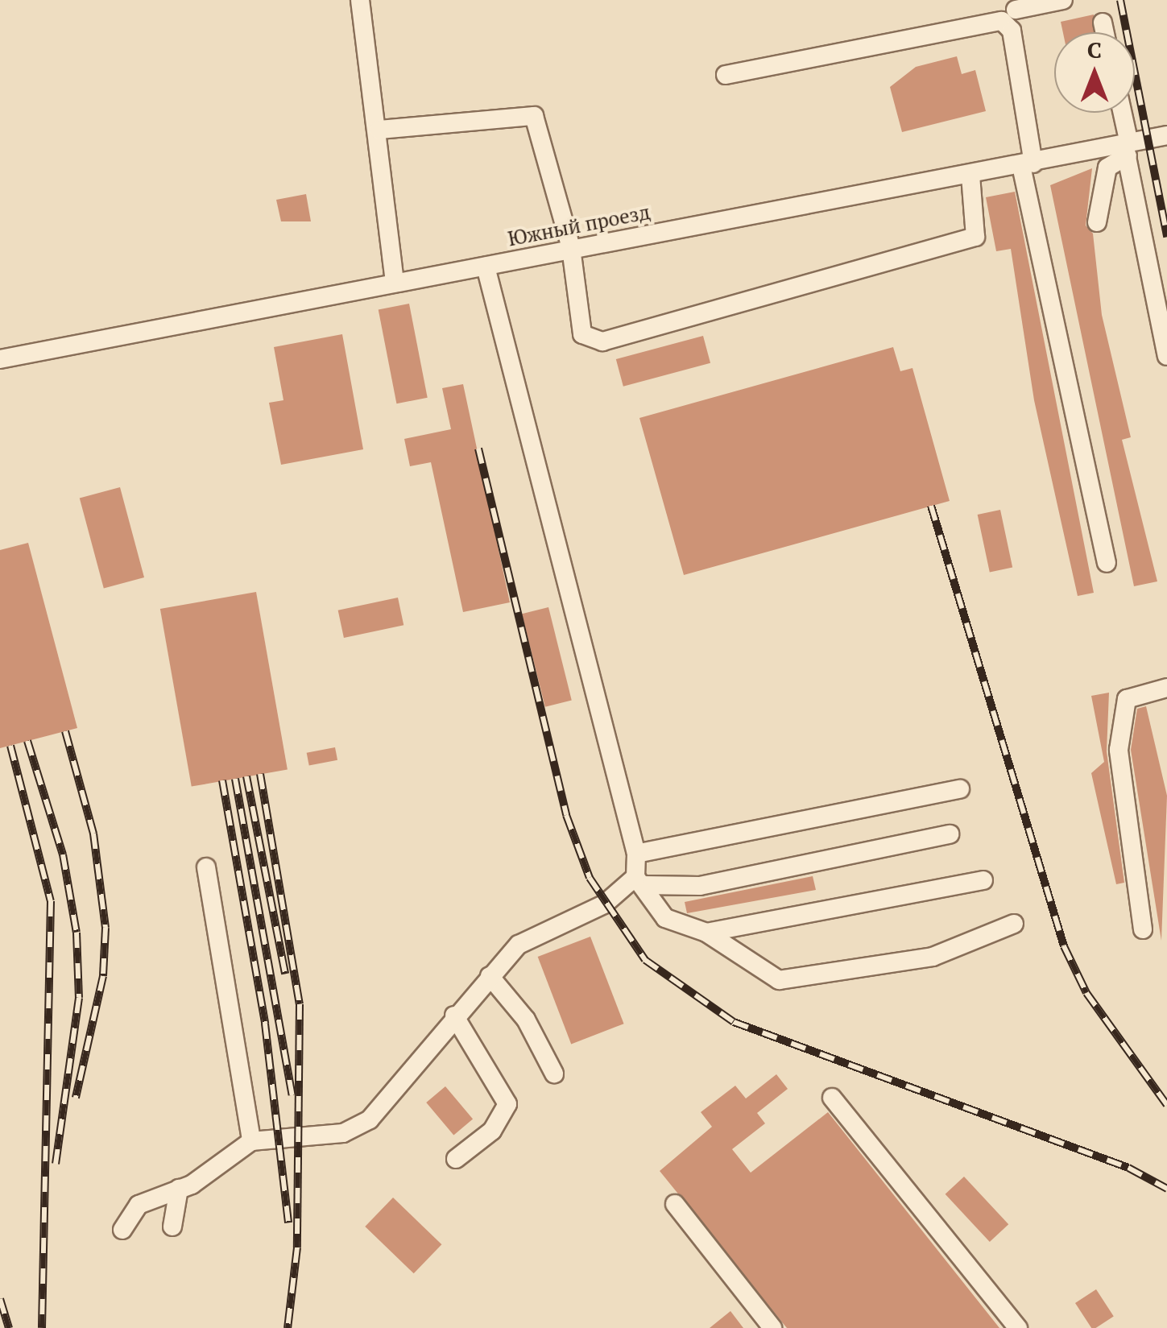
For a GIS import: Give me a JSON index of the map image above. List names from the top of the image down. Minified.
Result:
{"streets":{"street":["Южный проезд"]},"north":"top"}
